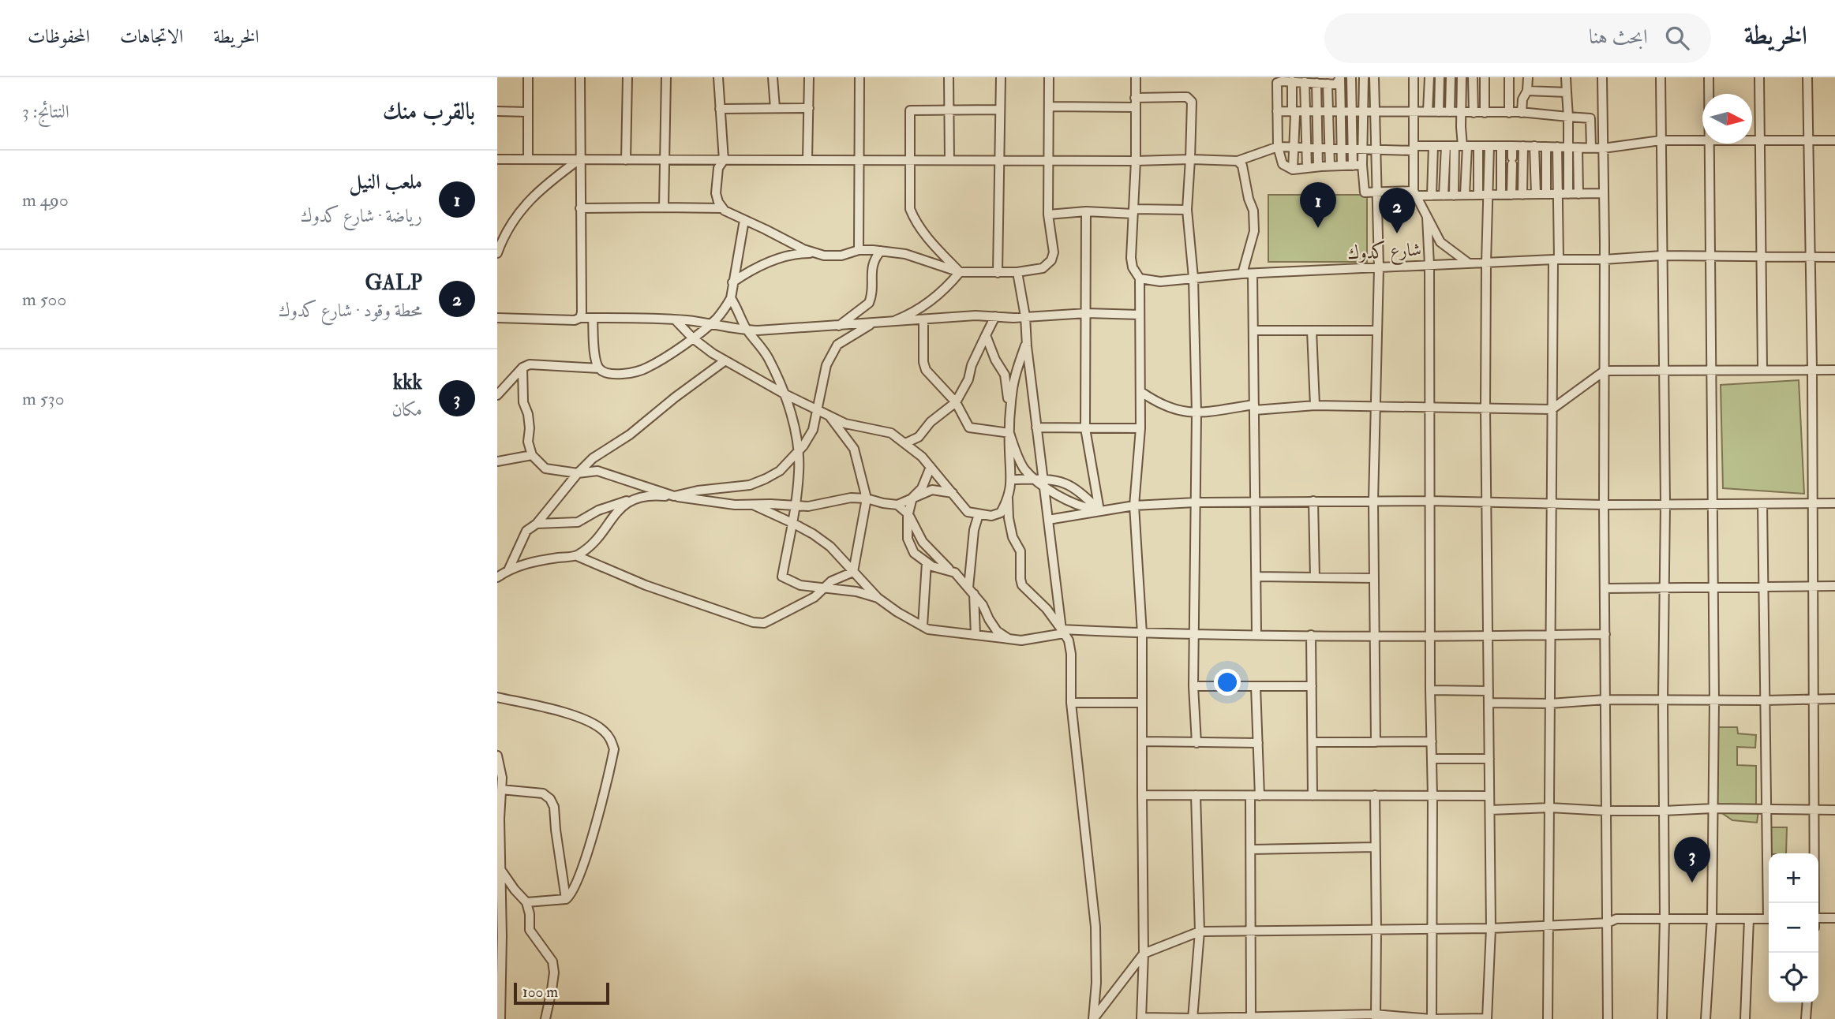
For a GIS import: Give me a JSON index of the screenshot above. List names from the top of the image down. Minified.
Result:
{"streets":{"street":["شارع كدوك"]},"scale_bar":"100 m","north":"right","page":{"header":"الخريطة","search":"ابحث هنا","nav":["الخريطة","الاتجاهات","المحفوظات"],"heading":["بالقرب منك","النتائج: 3"],"list":[{"mark":"1","name":"ملعب النيل","note":"رياضة · شارع كدوك","value":"490 m"},{"mark":"2","name":"GALP","note":"محطة وقود · شارع كدوك","value":"500 m"},{"mark":"3","name":"kkk","note":"مكان","value":"530 m"}],"pins":["1","2","3"],"map_buttons":["+","−"],"scale":"100 m"}}
